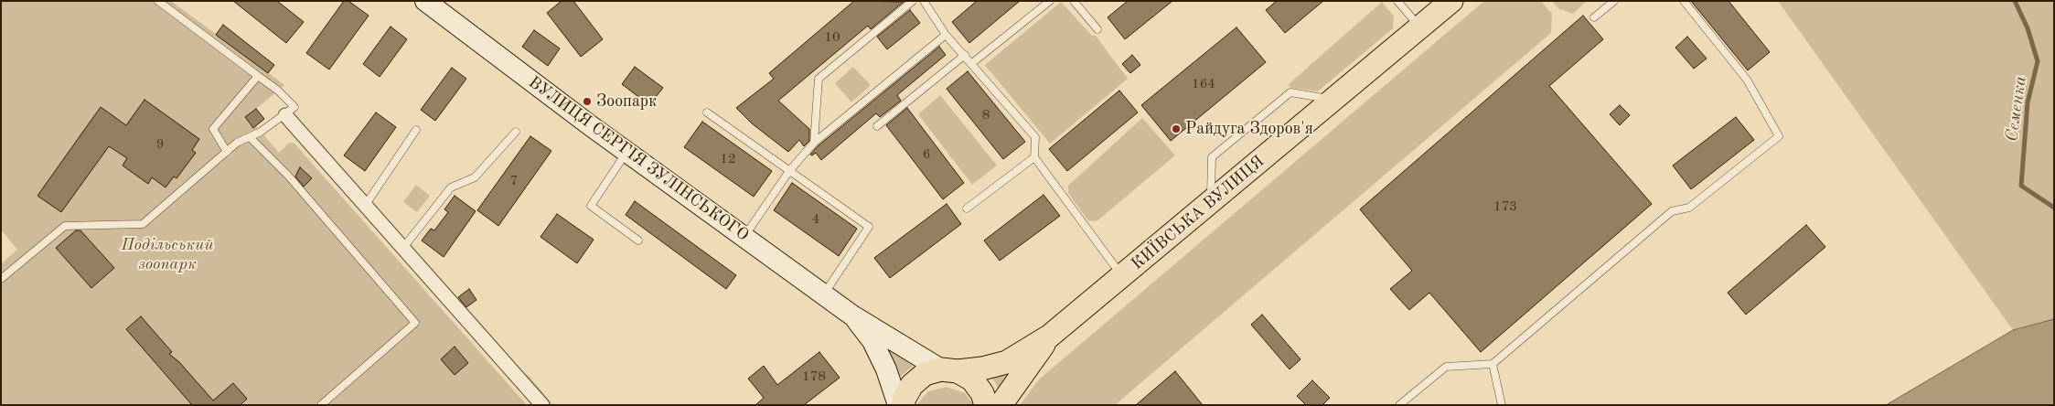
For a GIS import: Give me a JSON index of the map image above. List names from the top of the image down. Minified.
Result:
{"streets":{"main road":["КИЇВСЬКА ВУЛИЦЯ"],"street":["ВУЛИЦЯ СЕРГІЯ ЗУЛІНСЬКОГО"]},"water":["Семенка"],"parks":["Подільський зоопарк"],"places":["Зоопарк","Райдуга Здоров'я"],"house_numbers":["10","164","8","9","6","12","7","173","4","178"]}
